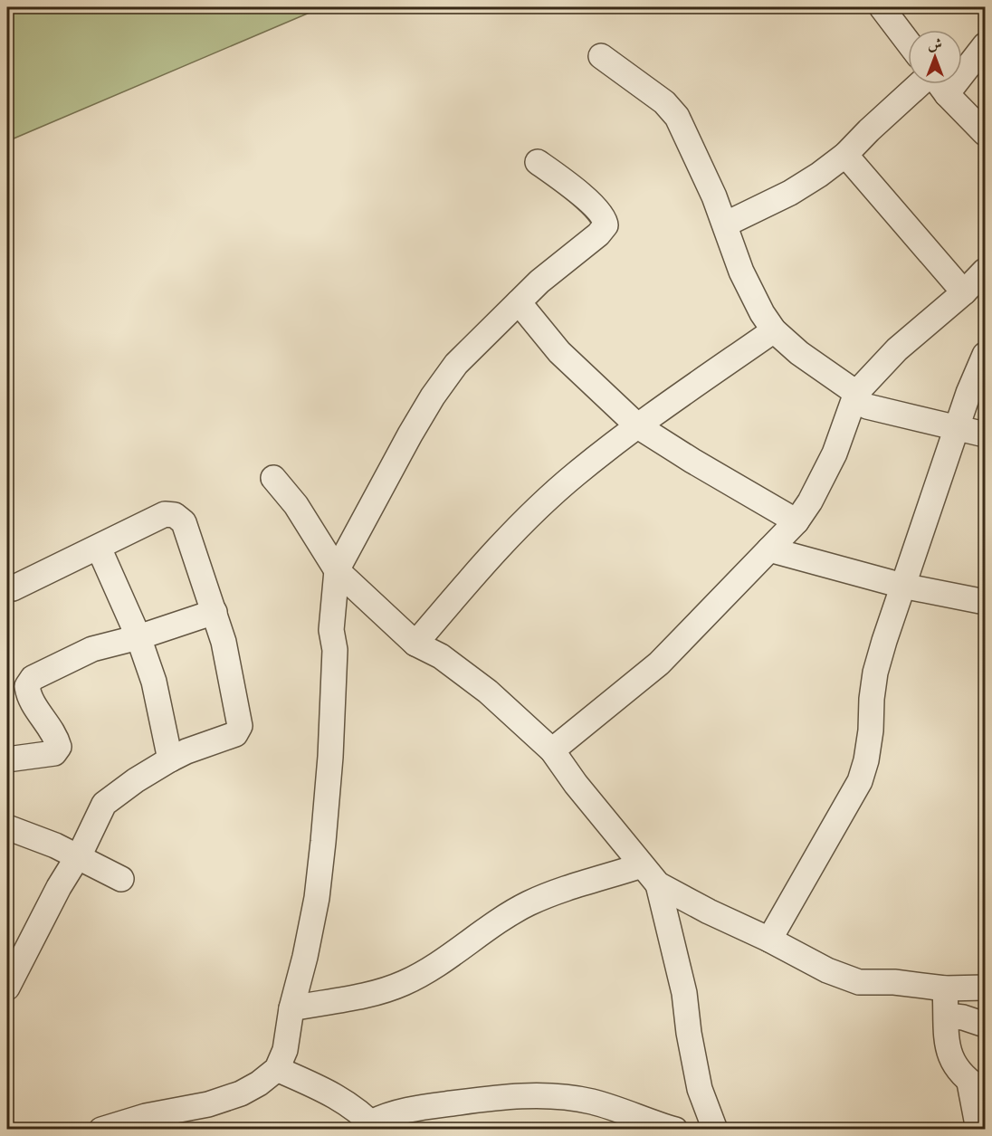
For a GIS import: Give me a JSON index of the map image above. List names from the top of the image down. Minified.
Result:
{"north":"top"}
